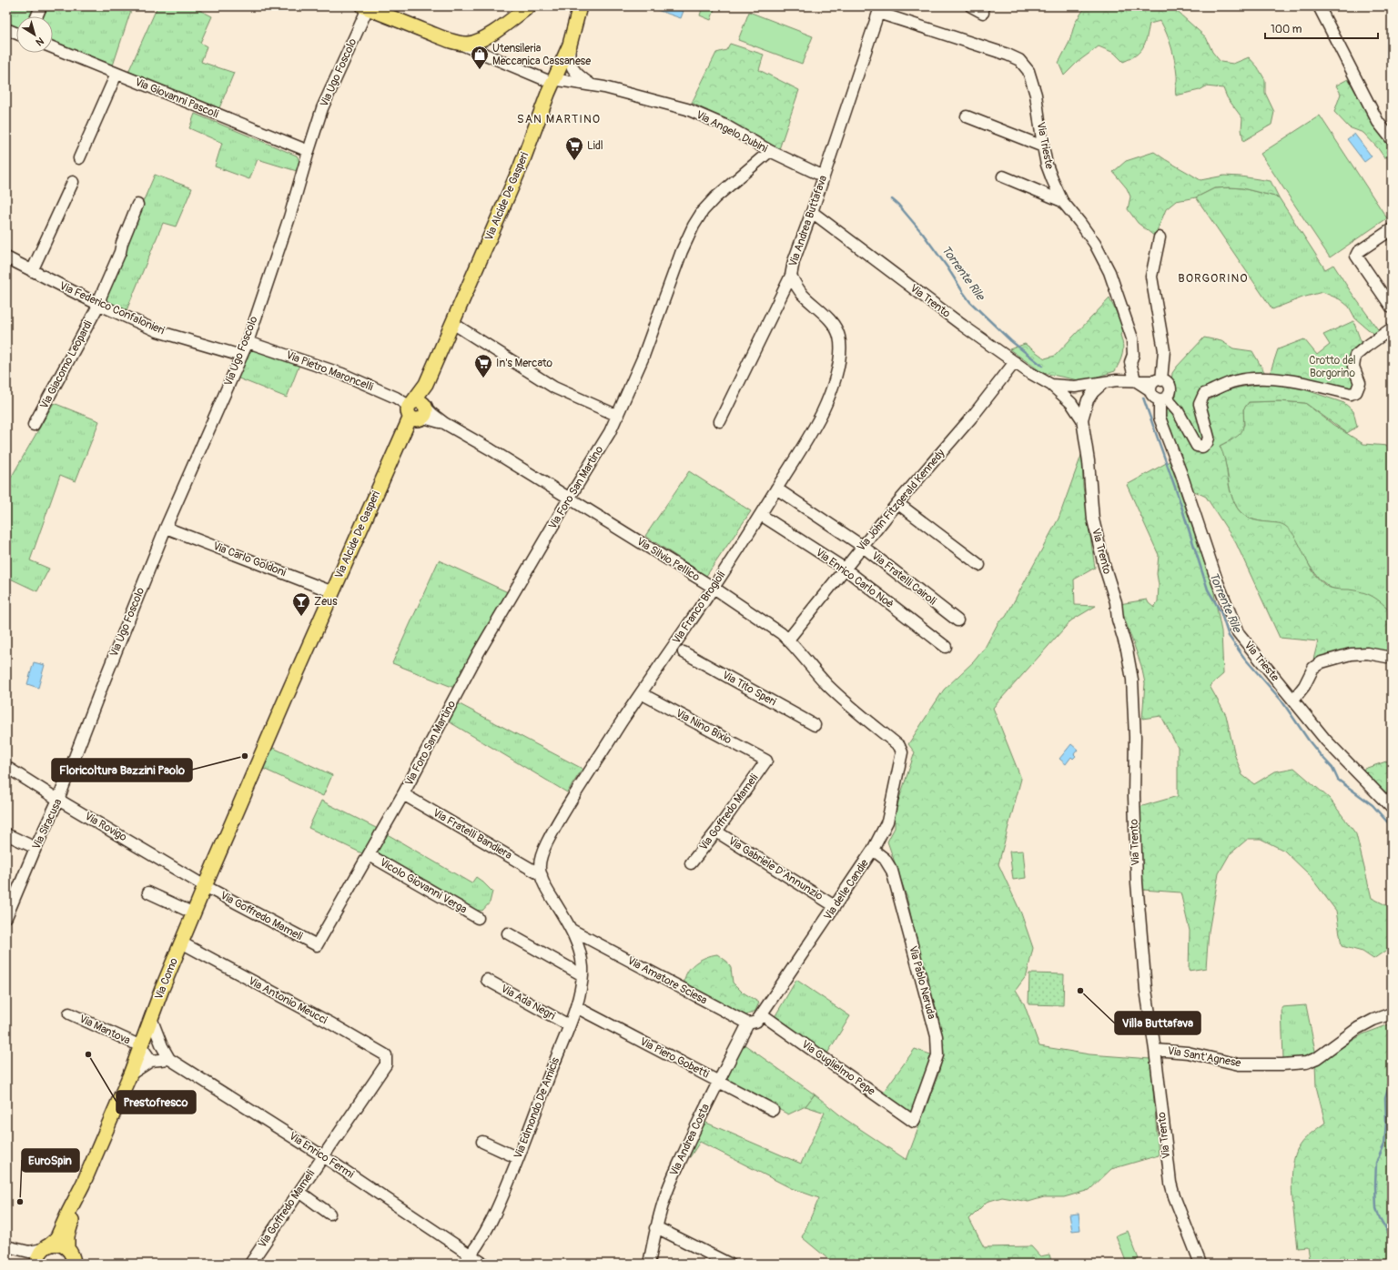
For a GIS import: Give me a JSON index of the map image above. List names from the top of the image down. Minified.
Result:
{"streets":{"main road":["Via Alcide De Gasperi","Via Como"],"street":["Via Ugo Foscolo","Via Giovanni Pascoli","Via Angelo Dubini","Via Trieste","Via Andrea Buttafava","Via Trento","Via Federico Confalonieri","Via Giacomo Leopardi","Via Pietro Maroncelli","Via Foro San Martino","Via John Fitzgerald Kennedy","Via Carlo Goldoni","Via Silvio Pellico","Via Enrico Carlo Noè","Via Fratelli Cairoli","Via Franco Brogioli","Via Tito Speri","Via Nino Bixio","Via Goffredo Mameli","Via Siracusa","Via Rovigo","Via Fratelli Bandiera","Via Gabriele D'Annunzio","Vicolo Giovanni Verga","Via delle Candie","Via Amatore Sciesa","Via Pablo Neruda","Via Antonio Meucci","Via Ada Negri","Via Mantova","Via Sant'Agnese","Via Piero Gobetti","Via Guglielmo Pepe","Via Edmondo De Amicis","Via Andrea Costa","Via Enrico Fermi"]},"crossings":[["Via Ugo Foscolo","Via Giovanni Pascoli"],["Via Ugo Foscolo","Via Federico Confalonieri"],["Via Ugo Foscolo","Via Pietro Maroncelli"],["Via Ugo Foscolo","Via Carlo Goldoni"],["Via Ugo Foscolo","Via Siracusa"],["Via Angelo Dubini","Via Alcide De Gasperi"],["Via Angelo Dubini","Via Andrea Buttafava"],["Via Angelo Dubini","Via Foro San Martino"],["Via Trieste","Via Andrea Buttafava"],["Via Trieste","Via Trento"],["Via Alcide De Gasperi","Via Pietro Maroncelli"],["Via Alcide De Gasperi","Via Carlo Goldoni"],["Via Alcide De Gasperi","Via Silvio Pellico"],["Via Alcide De Gasperi","Via Como"],["Via Andrea Buttafava","Via Trento"],["Via Andrea Buttafava","Via Franco Brogioli"],["Via Trento","Via John Fitzgerald Kennedy"],["Via Trento","Via Sant'Agnese"],["Via Federico Confalonieri","Via Giacomo Leopardi"],["Via Pietro Maroncelli","Via Silvio Pellico"],["Via Foro San Martino","Via Silvio Pellico"],["Via Foro San Martino","Via Goffredo Mameli"],["Via Foro San Martino","Via Fratelli Bandiera"],["Via Foro San Martino","Vicolo Giovanni Verga"],["Via John Fitzgerald Kennedy","Via Silvio Pellico"],["Via John Fitzgerald Kennedy","Via Enrico Carlo Noè"],["Via John Fitzgerald Kennedy","Via Fratelli Cairoli"],["Via Silvio Pellico","Via Franco Brogioli"],["Via Silvio Pellico","Via delle Candie"],["Via Enrico Carlo Noè","Via Franco Brogioli"],["Via Fratelli Cairoli","Via Franco Brogioli"],["Via Franco Brogioli","Via Tito Speri"],["Via Franco Brogioli","Via Nino Bixio"],["Via Franco Brogioli","Via Fratelli Bandiera"],["Via Franco Brogioli","Via Amatore Sciesa"],["Via Franco Brogioli","Via Edmondo De Amicis"],["Via Nino Bixio","Via Goffredo Mameli"],["Via Goffredo Mameli","Via Rovigo"],["Via Goffredo Mameli","Via Gabriele D'Annunzio"],["Via Goffredo Mameli","Via Como"],["Via Goffredo Mameli","Via Antonio Meucci"],["Via Goffredo Mameli","Via Enrico Fermi"],["Via Siracusa","Via Rovigo"],["Via Rovigo","Via Como"],["Via Gabriele D'Annunzio","Via delle Candie"],["Via delle Candie","Via Pablo Neruda"],["Via delle Candie","Via Guglielmo Pepe"],["Via Como","Via Antonio Meucci"],["Via Como","Via Mantova"],["Via Como","Via Enrico Fermi"],["Via Amatore Sciesa","Via Andrea Costa"],["Via Pablo Neruda","Via Guglielmo Pepe"],["Via Ada Negri","Via Edmondo De Amicis"],["Via Piero Gobetti","Via Edmondo De Amicis"],["Via Piero Gobetti","Via Andrea Costa"],["Via Edmondo De Amicis","Via Enrico Fermi"]],"districts":["SAN MARTINO","BORGORINO"],"water":["Torrente Rile"],"parks":["Crotto del Borgorino"],"places":{"shop":["Utensileria Meccanica Cassanese"],"supermarket":["Lidl","In's Mercato"],"bar":["Zeus"],"other":["Floricoltura Bazzini Paolo","Villa Buttafava","Prestofresco","EuroSpin"]},"scale_bar":"100 m","north":"bottom right"}
